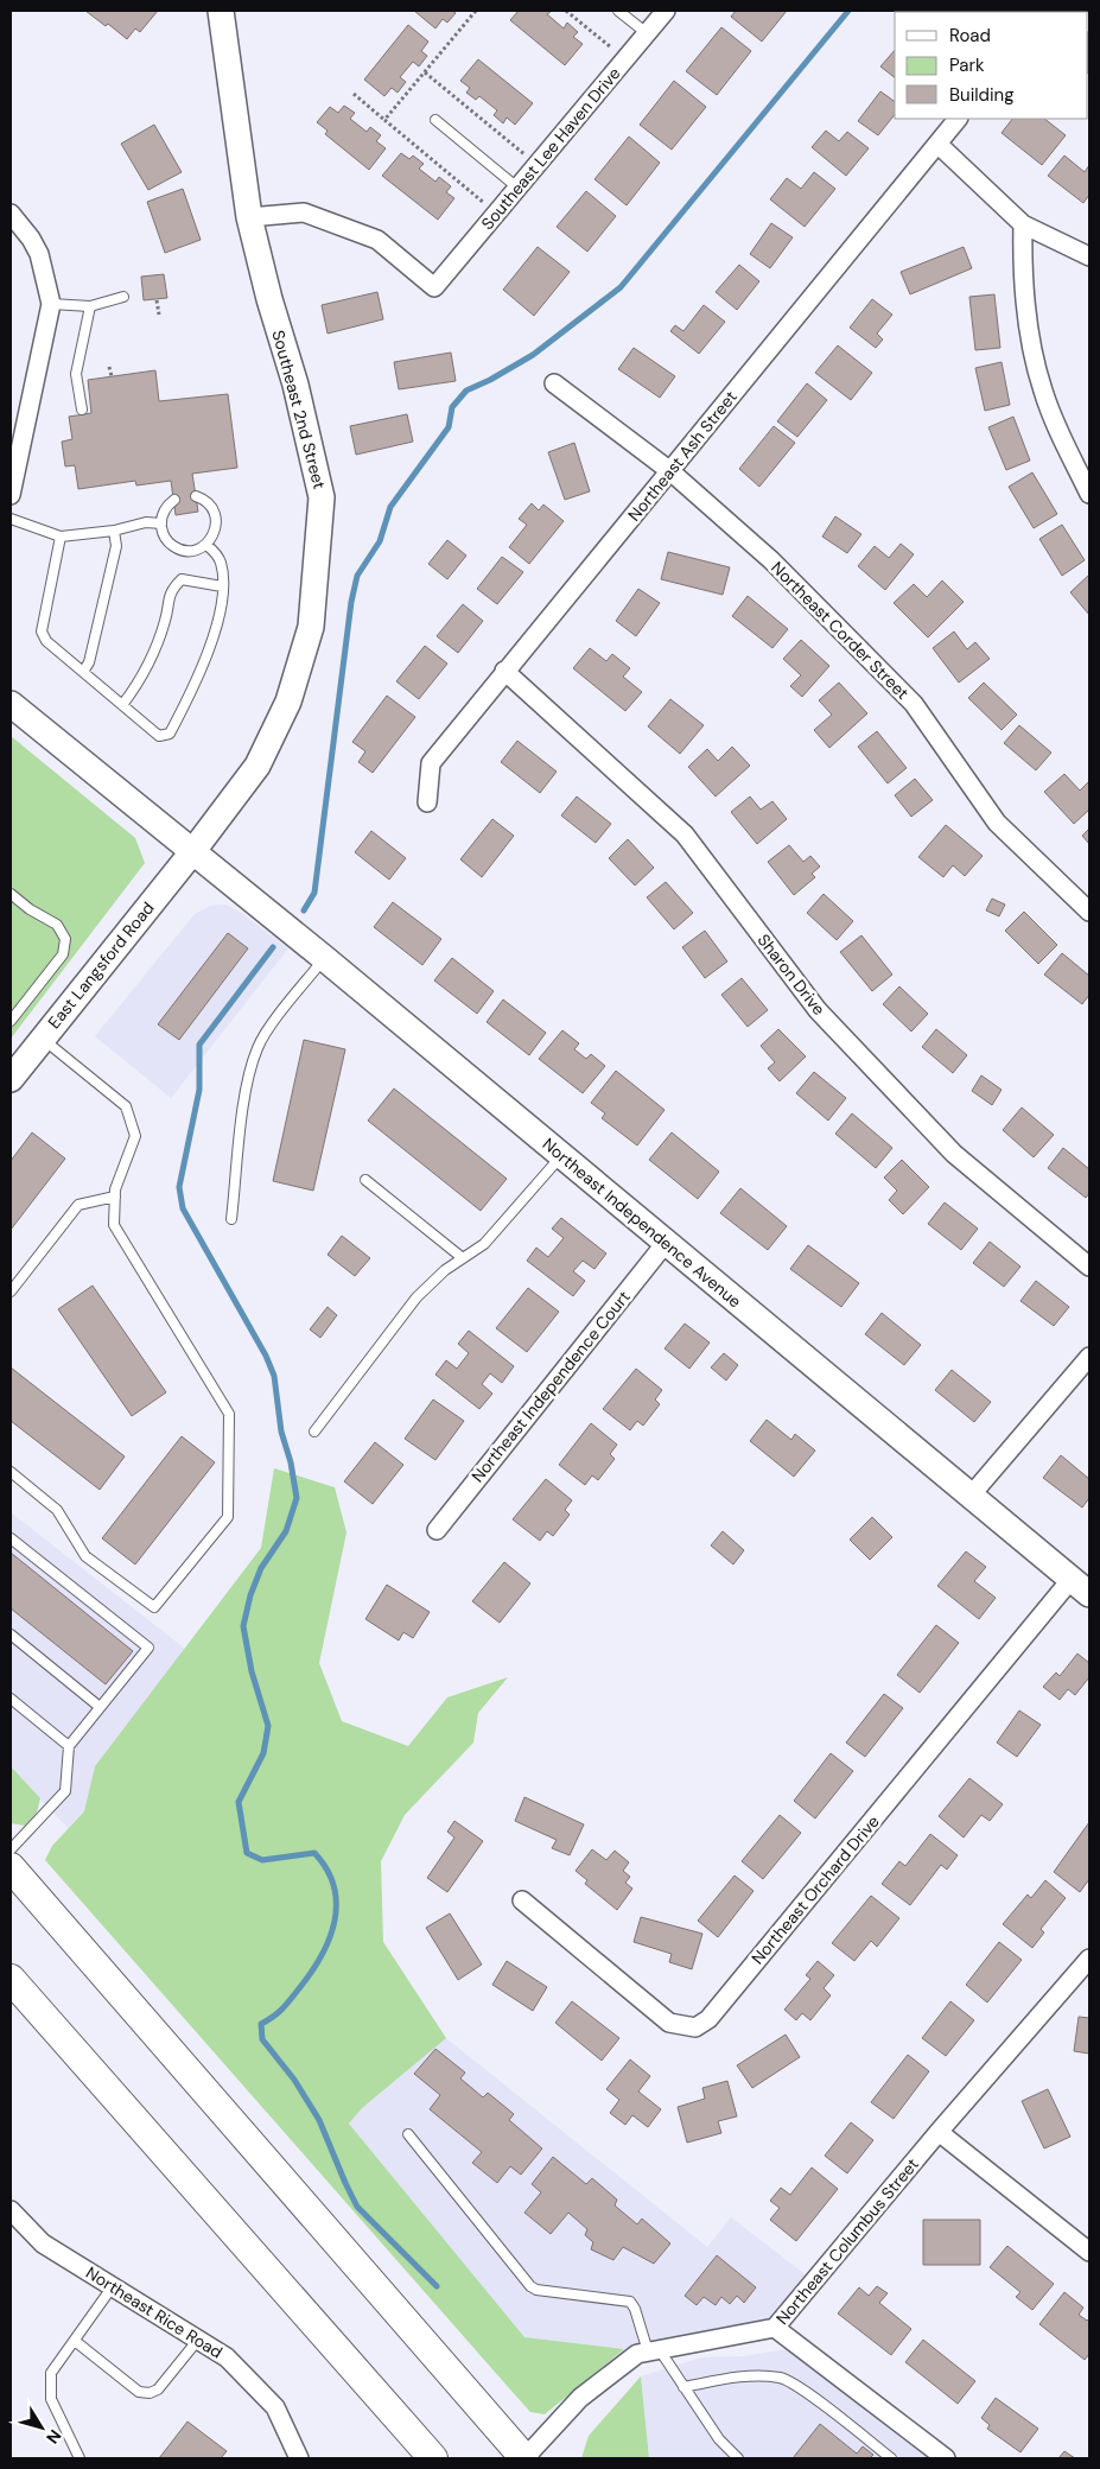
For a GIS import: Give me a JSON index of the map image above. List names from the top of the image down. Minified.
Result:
{"streets":{"street":["Southeast Lee Haven Drive","Southeast 2nd Street","Northeast Ash Street","Northeast Corder Street","East Langsford Road","Sharon Drive","Northeast Independence Avenue","Northeast Independence Court","Northeast Orchard Drive","Northeast Columbus Street","Northeast Rice Road"]},"crossings":[["Southeast Lee Haven Drive","Southeast 2nd Street"],["Southeast 2nd Street","East Langsford Road"],["Southeast 2nd Street","Northeast Independence Avenue"],["Northeast Ash Street","Northeast Corder Street"],["Northeast Ash Street","Sharon Drive"],["East Langsford Road","Northeast Independence Avenue"],["Northeast Independence Avenue","Northeast Independence Court"],["Northeast Independence Avenue","Northeast Orchard Drive"]],"legend":["Road","Park","Building"],"north":"bottom right"}
